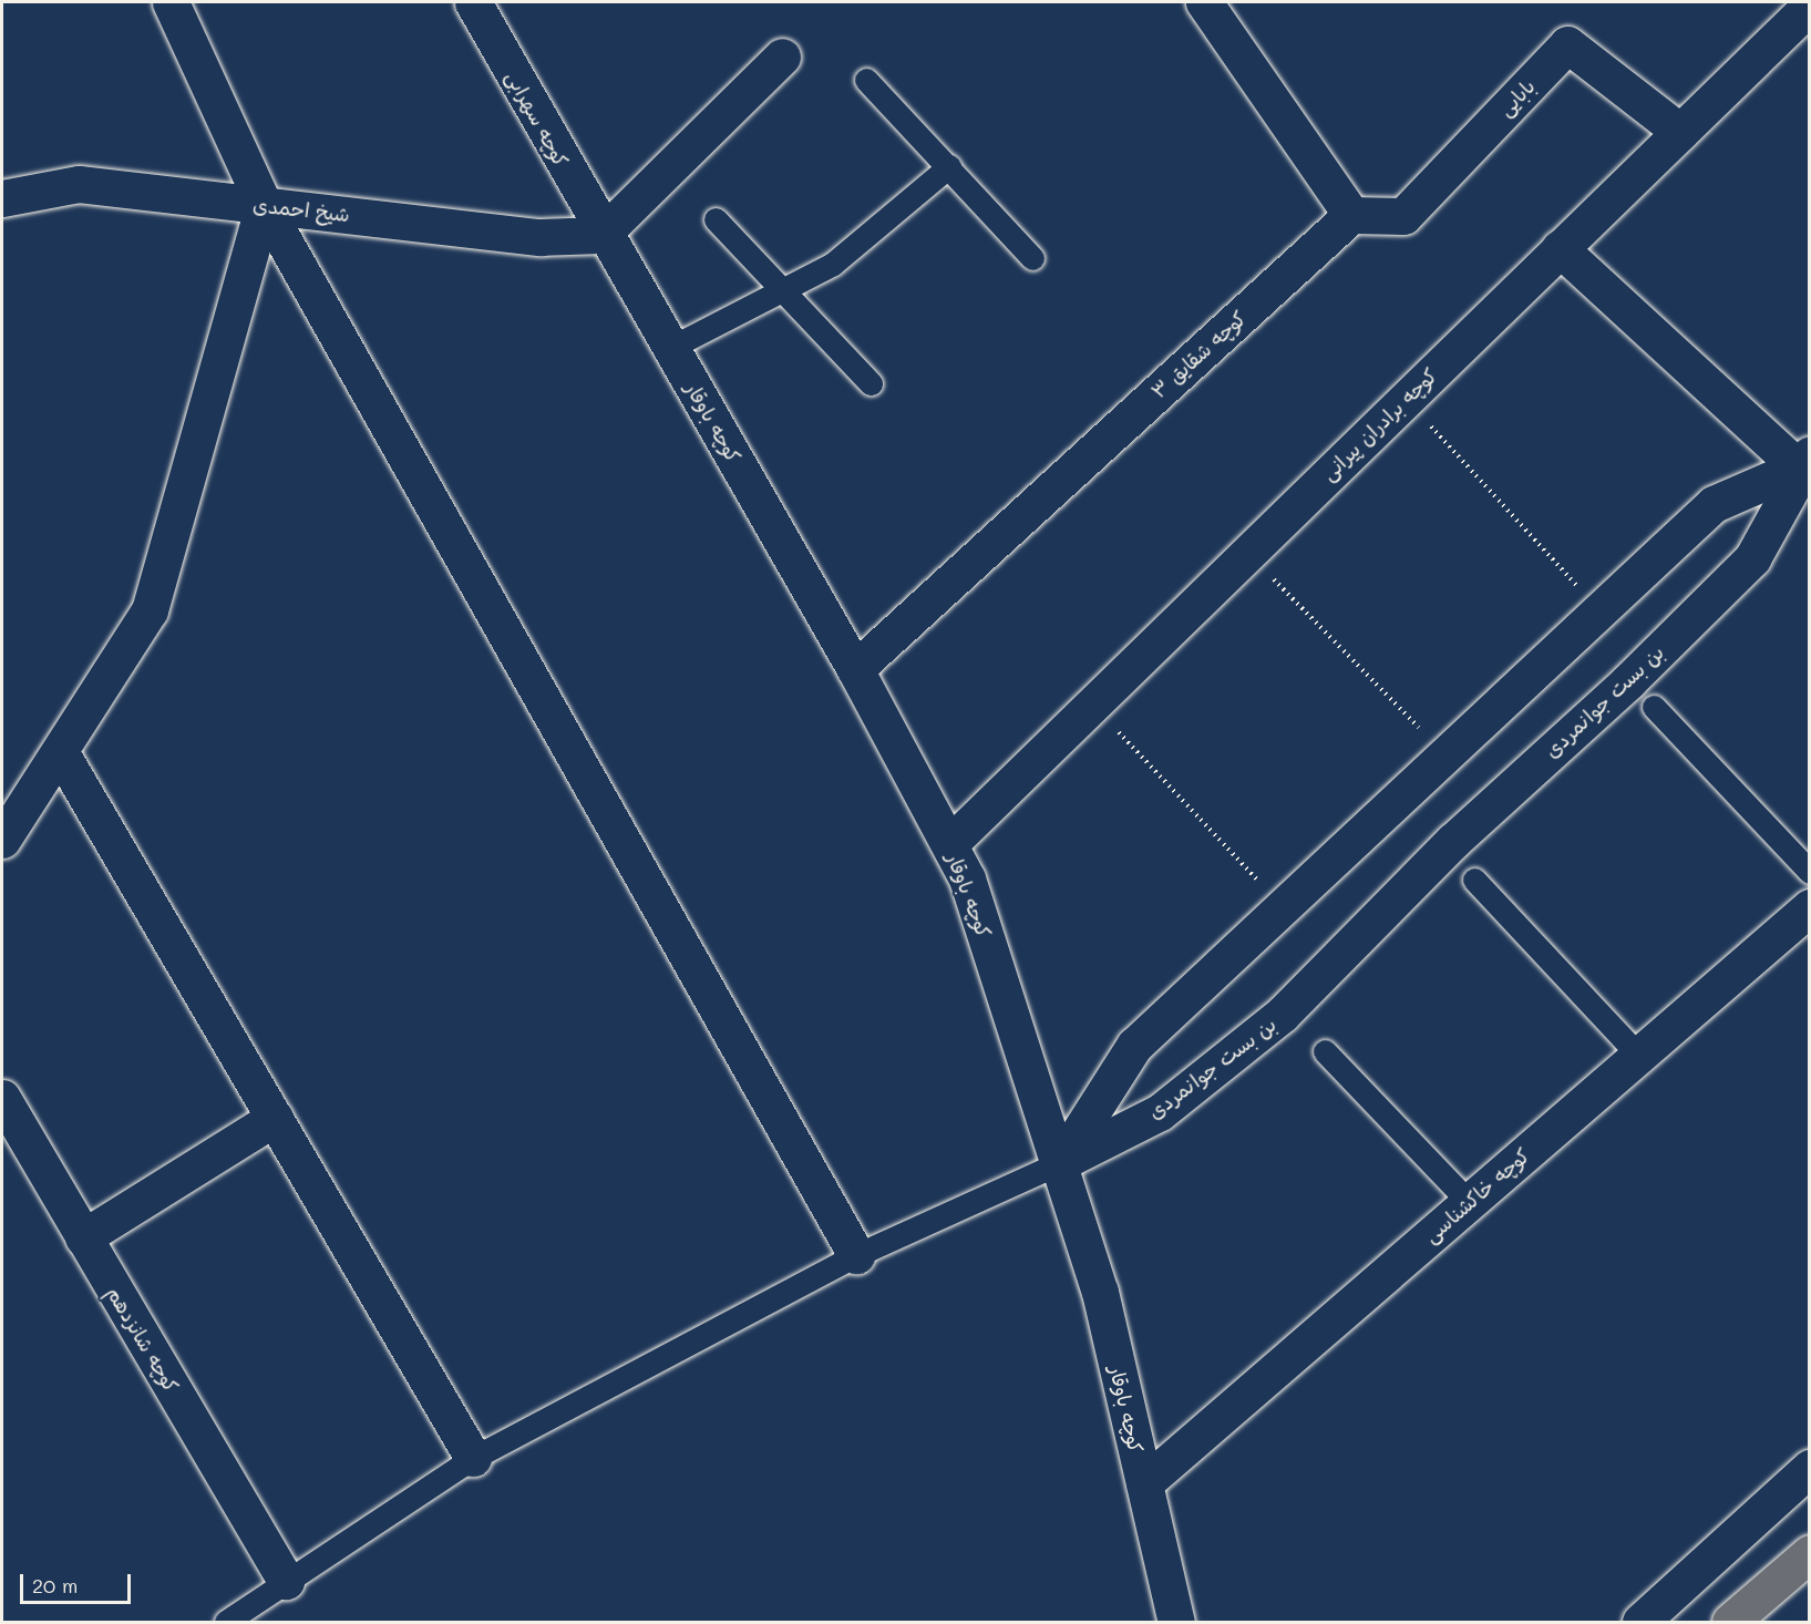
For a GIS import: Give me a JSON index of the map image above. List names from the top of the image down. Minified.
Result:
{"streets":{"street":["بابایی","کوچه سهرابی","شیخ احمدی","کوچه شقایق ۳","کوچه باوقار","کوچه برادران پیرانی","بن بست جوانمردی","کوچه خاکشناسی","کوچه شانزدهم"]},"crossings":[["بابایی","کوچه شقایق ۳"],["بابایی","کوچه برادران پیرانی"],["کوچه سهرابی","شیخ احمدی"],["کوچه سهرابی","کوچه باوقار"],["شیخ احمدی","کوچه باوقار"],["کوچه شقایق ۳","کوچه باوقار"],["کوچه باوقار","کوچه برادران پیرانی"],["کوچه باوقار","بن بست جوانمردی"],["کوچه باوقار","کوچه خاکشناسی"]],"scale_bar":"20 m"}
